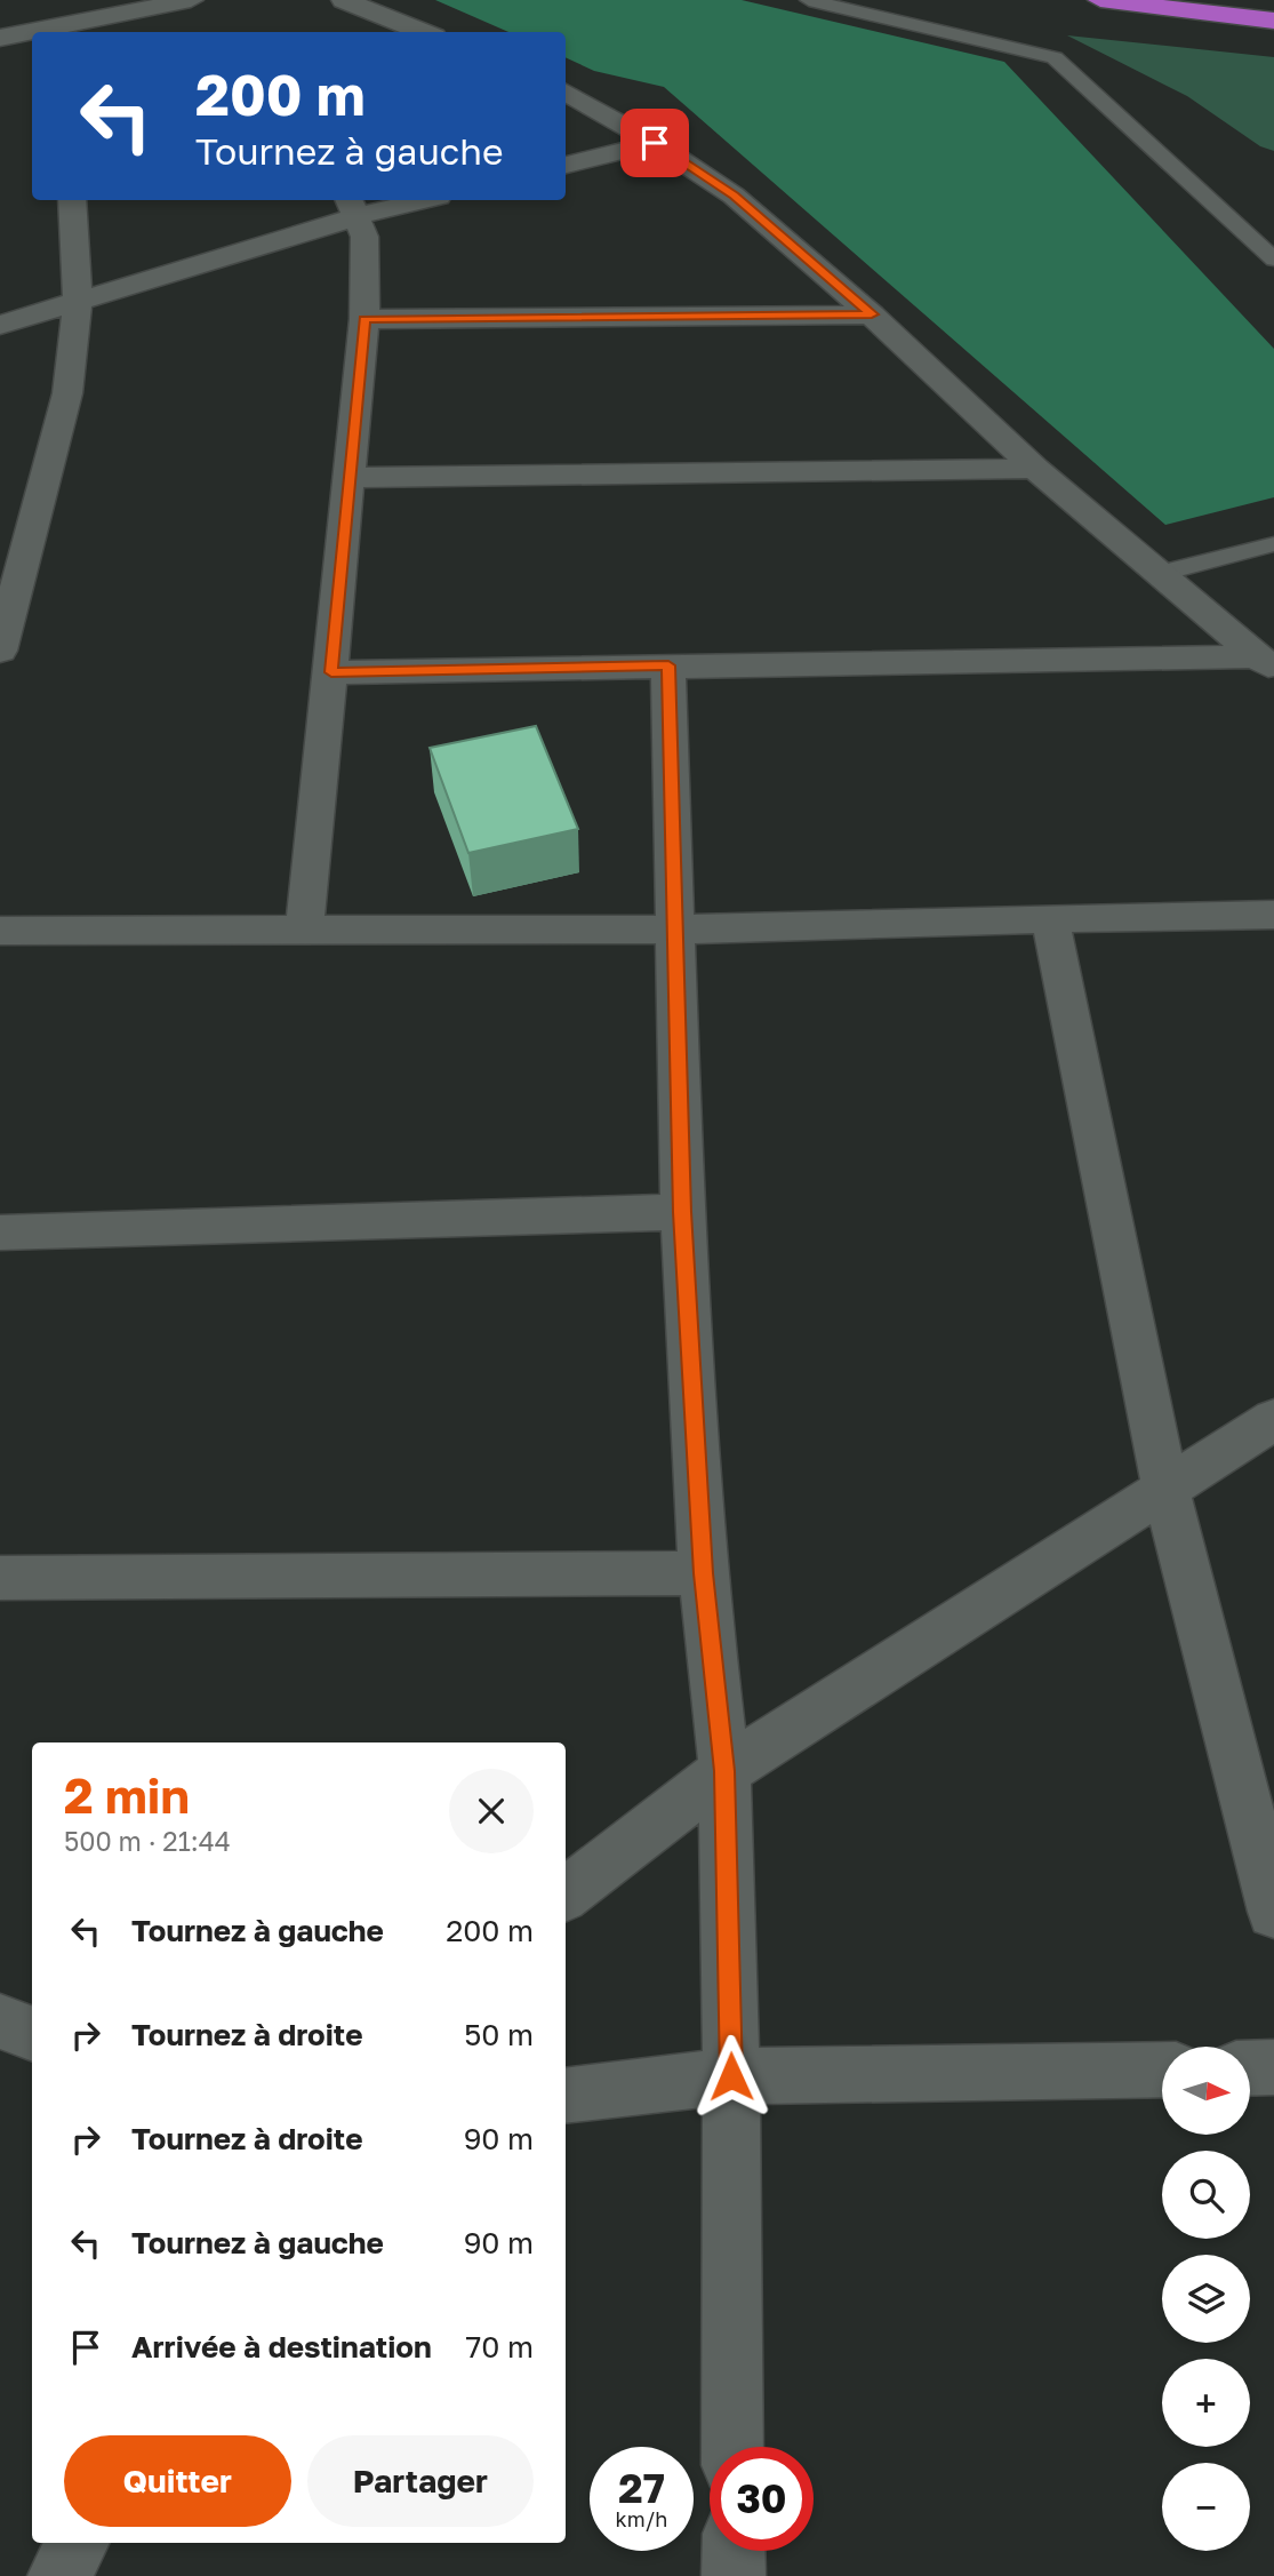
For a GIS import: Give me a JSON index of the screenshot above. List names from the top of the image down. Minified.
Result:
{"north":"right","page":{"turn":["200 m","Tournez à gauche"],"heading":["2 min","500 m · 21:44"],"list":[{"name":"Tournez à gauche","value":"200 m"},{"name":"Tournez à droite","value":"50 m"},{"name":"Tournez à droite","value":"90 m"},{"name":"Tournez à gauche","value":"90 m"},{"name":"Arrivée à destination","value":"70 m"}],"map_buttons":["+","−"],"buttons":["Quitter","Partager"],"speed":"27 km/h","limit":"30"}}
